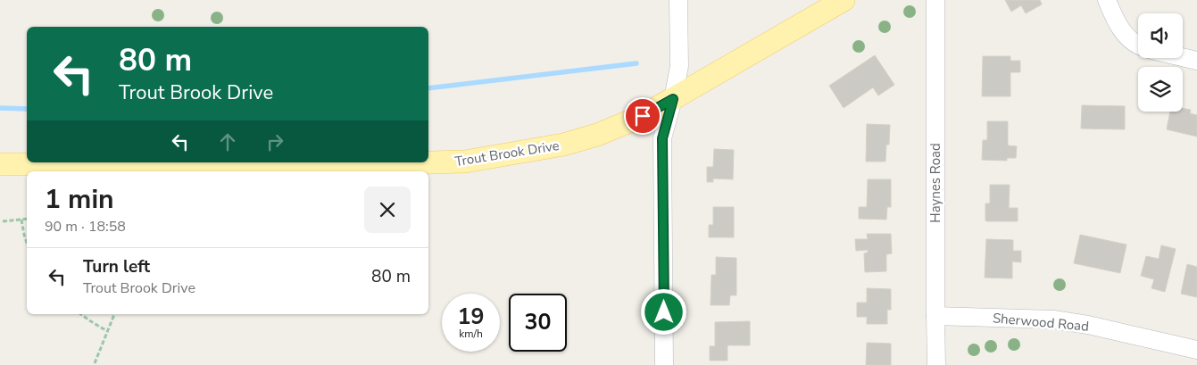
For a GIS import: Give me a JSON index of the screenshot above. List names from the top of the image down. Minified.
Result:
{"streets":{"main road":["Trout Brook Drive"],"street":["Haynes Road","Sherwood Road"]},"crossings":[["Haynes Road","Sherwood Road"]],"page":{"turn":["80 m","Trout Brook Drive"],"heading":["1 min","90 m · 18:58"],"list":[{"name":"Turn left","note":"Trout Brook Drive","value":"80 m"}],"speed":"19 km/h","limit":"30"}}
